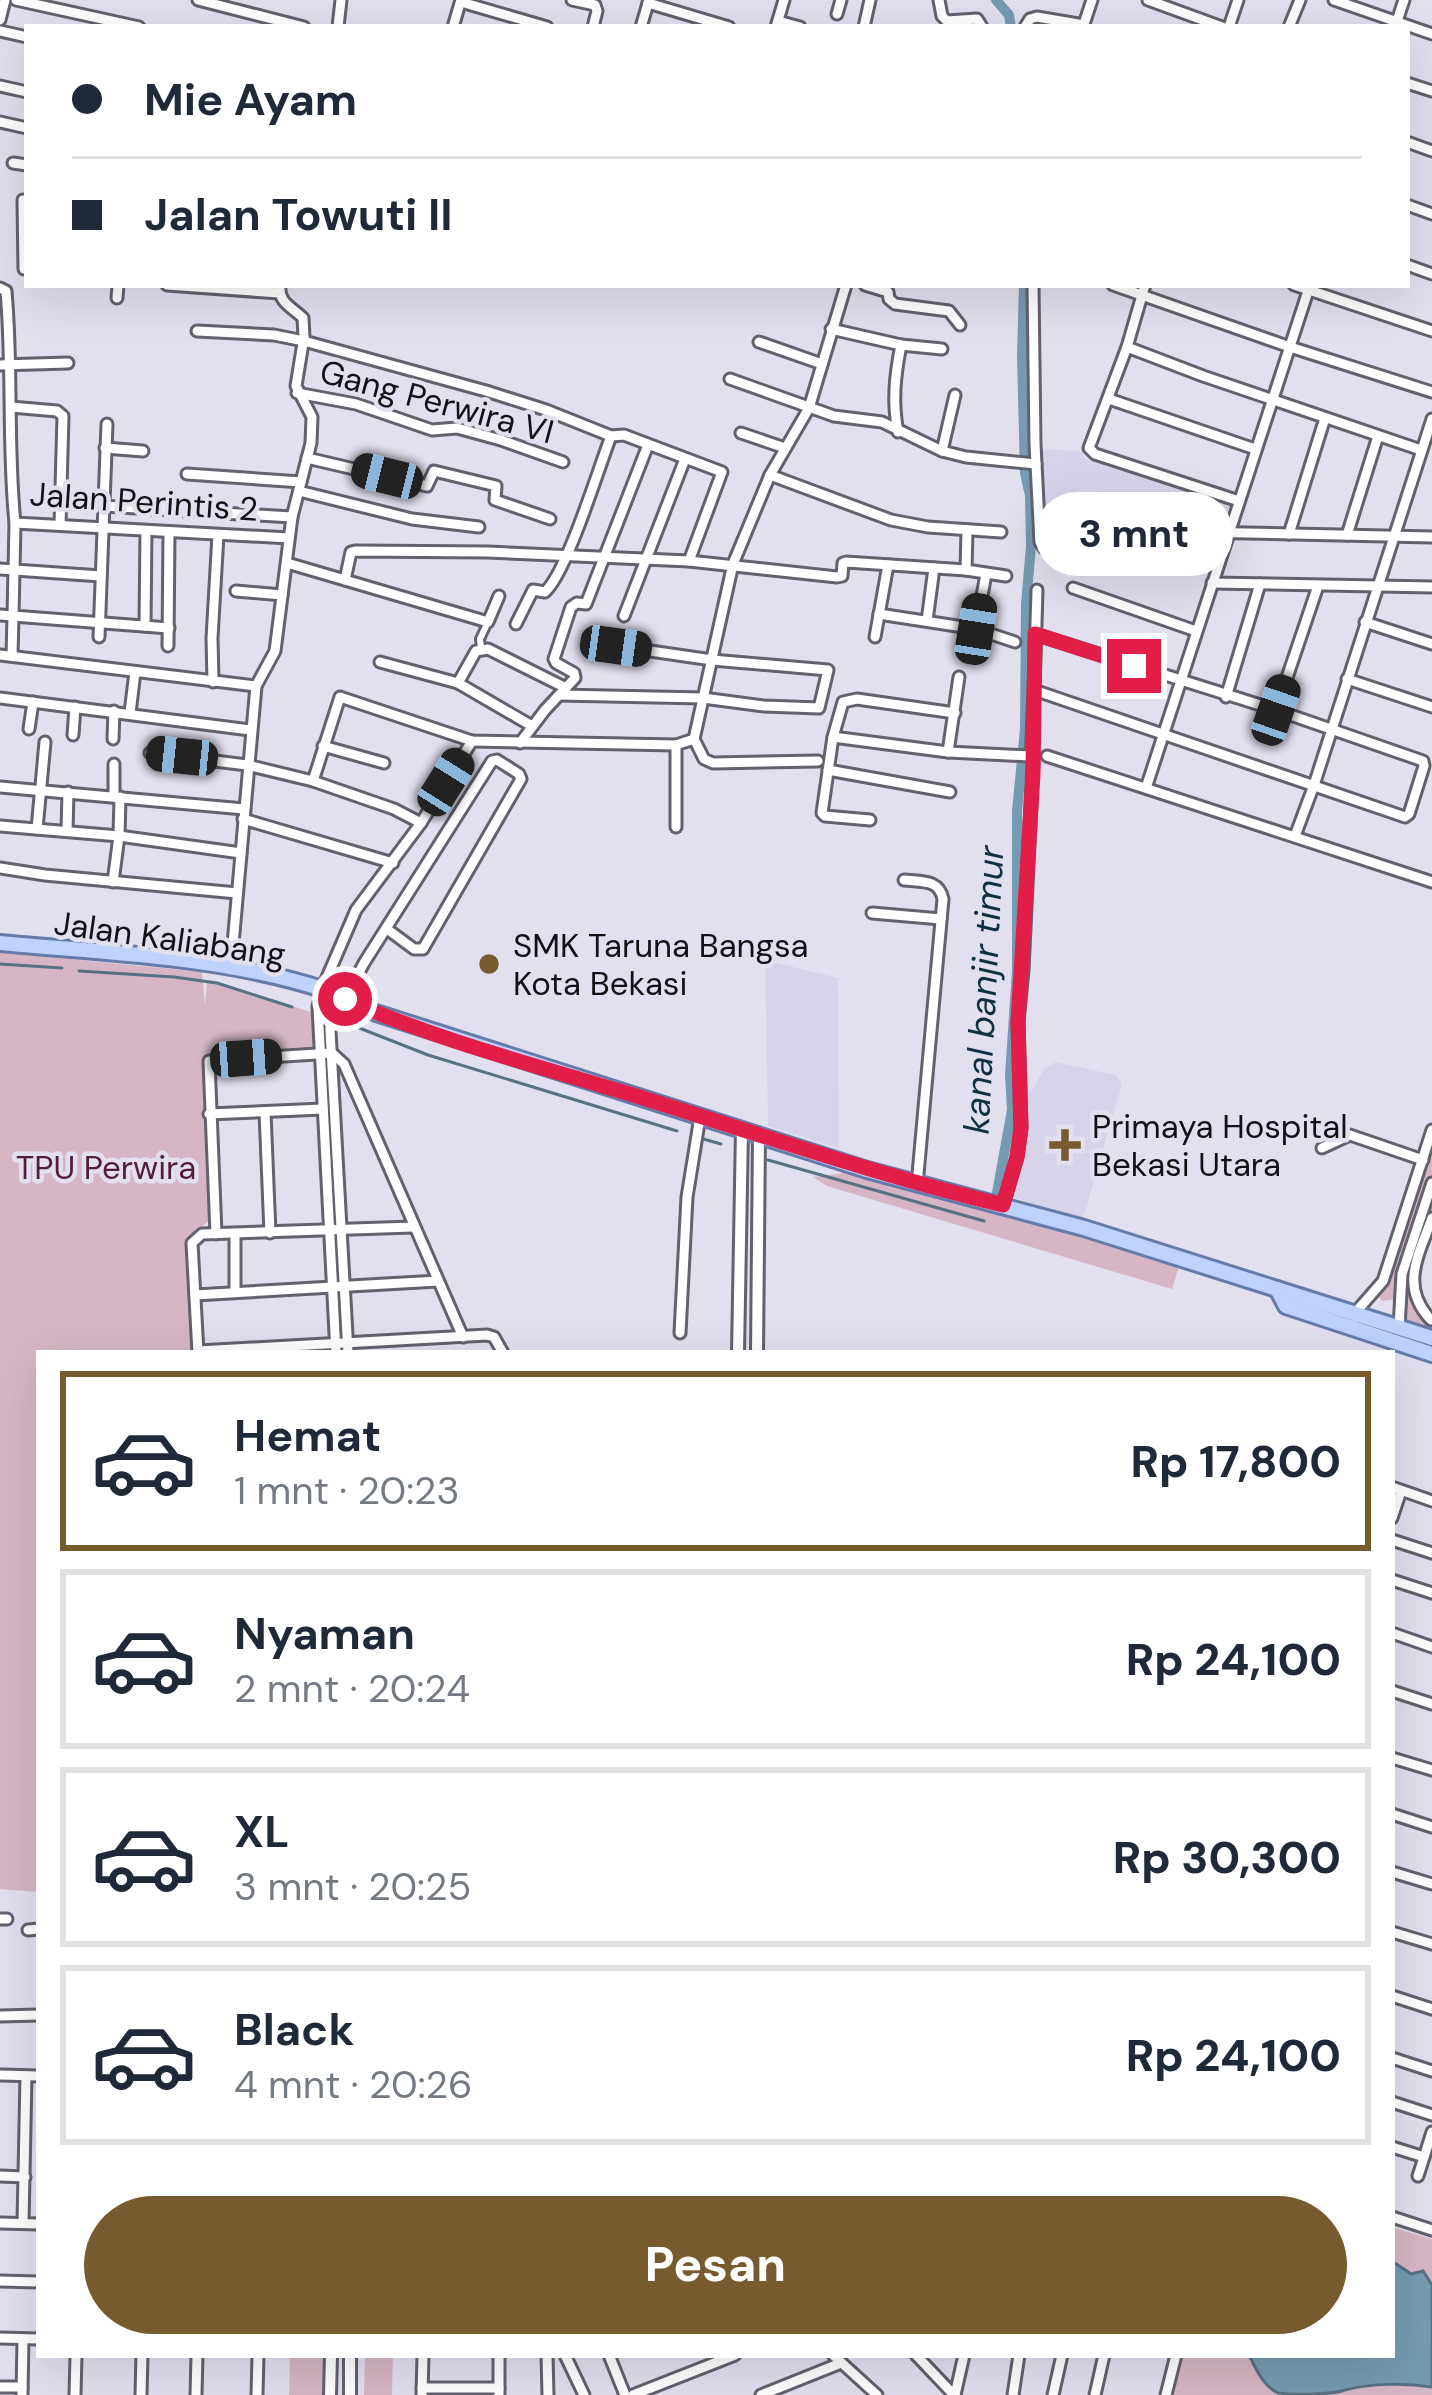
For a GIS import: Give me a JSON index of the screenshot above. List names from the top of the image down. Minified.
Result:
{"streets":{"main road":["Jalan Kaliabang"],"street":["Gang Perwira VI","Jalan Perintis 2"]},"water":["kanal banjir timur"],"parks":["TPU Perwira"],"places":{"other":["SMK Taruna Bangsa Kota Bekasi"],"health":["Primaya Hospital Bekasi Utara"]},"page":{"banner":["Mie Ayam","Jalan Towuti II"],"bubble":"3 mnt","list":[{"name":"Hemat","note":"1 mnt · 20:23","value":"Rp 17,800"},{"name":"Nyaman","note":"2 mnt · 20:24","value":"Rp 24,100"},{"name":"XL","note":"3 mnt · 20:25","value":"Rp 30,300"},{"name":"Black","note":"4 mnt · 20:26","value":"Rp 24,100"}],"buttons":"Pesan"}}
